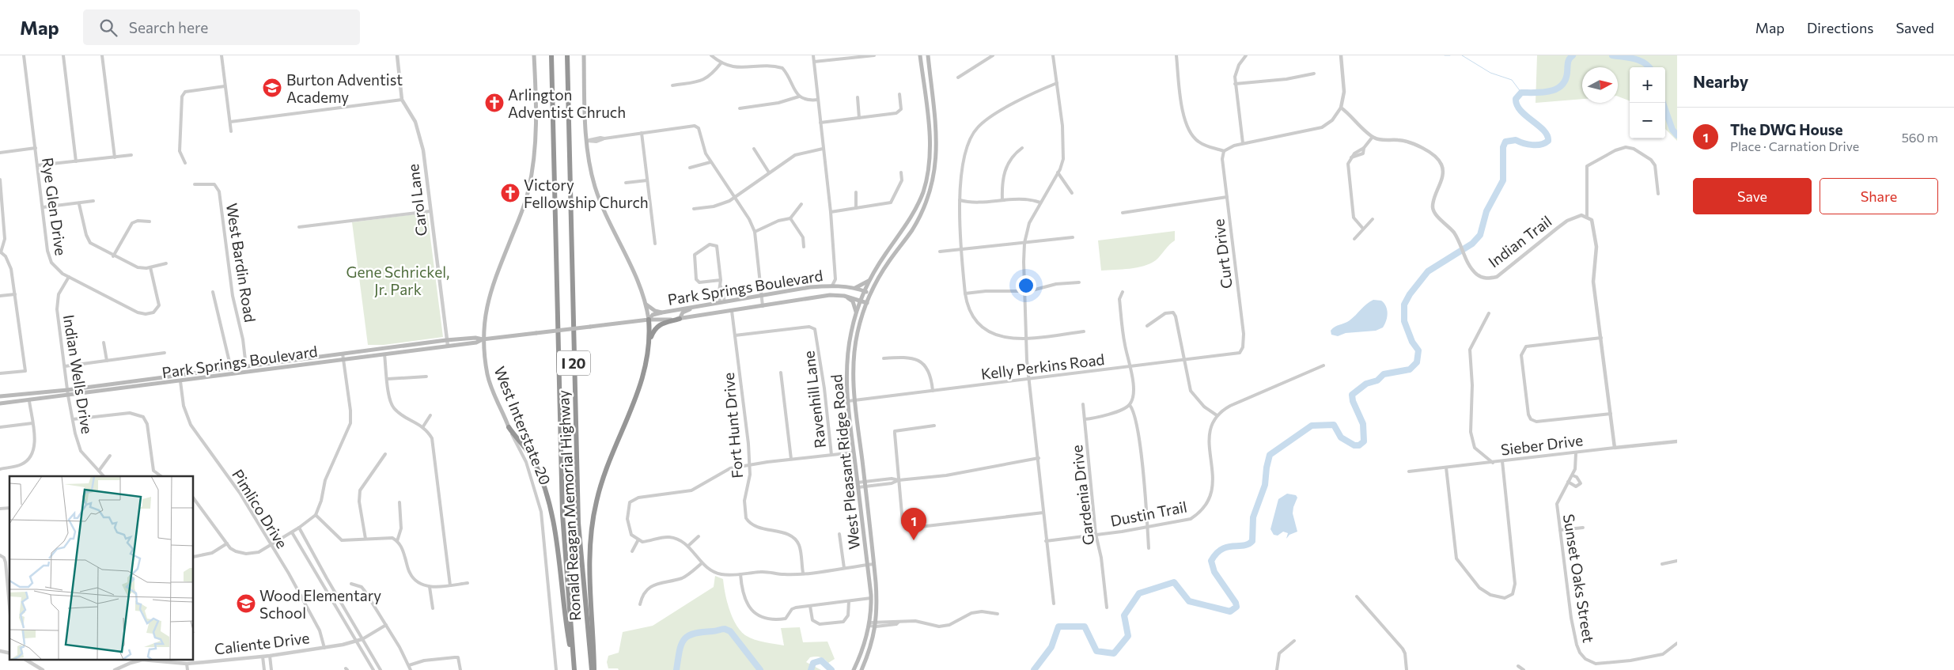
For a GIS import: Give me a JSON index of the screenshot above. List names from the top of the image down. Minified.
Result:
{"streets":{"highway":["I 20","Ronald Reagan Memorial Highway"],"main road":["Park Springs Boulevard","West Interstate 20","West Pleasant Ridge Road"],"street":["Carol Lane","Rye Glen Drive","Indian Trail","Curt Drive","West Bardin Road","Kelly Perkins Road","Indian Wells Drive","Ravenhill Lane","Fort Hunt Drive","Sieber Drive","Gardenia Drive","Pimlico Drive","Dustin Trail","Sunset Oaks Street","Caliente Drive"]},"crossings":[["Carol Lane","Park Springs Boulevard"],["Rye Glen Drive","Indian Wells Drive"],["Curt Drive","Kelly Perkins Road"],["West Bardin Road","Park Springs Boulevard"],["Park Springs Boulevard","Indian Wells Drive"],["Park Springs Boulevard","West Interstate 20"],["Park Springs Boulevard","Fort Hunt Drive"],["Park Springs Boulevard","West Pleasant Ridge Road"],["Park Springs Boulevard","Pimlico Drive"],["Kelly Perkins Road","West Pleasant Ridge Road"],["Ravenhill Lane","Fort Hunt Drive"],["Sieber Drive","Sunset Oaks Street"],["Gardenia Drive","Dustin Trail"],["Pimlico Drive","Caliente Drive"]],"parks":["Gene Schrickel, Jr. Park"],"places":{"school or university":["Burton Adventist Academy","Wood Elementary School"],"church":["Arlington Adventist Chruch","Victory Fellowship Church"]},"north":"right","page":{"header":"Map","search":"Search here","nav":["Map","Directions","Saved"],"heading":"Nearby","map_buttons":["+","−"],"list":[{"mark":"1","name":"The DWG House","note":"Place · Carnation Drive","value":"560 m"}],"buttons":["Save","Share"],"pins":"1"}}
